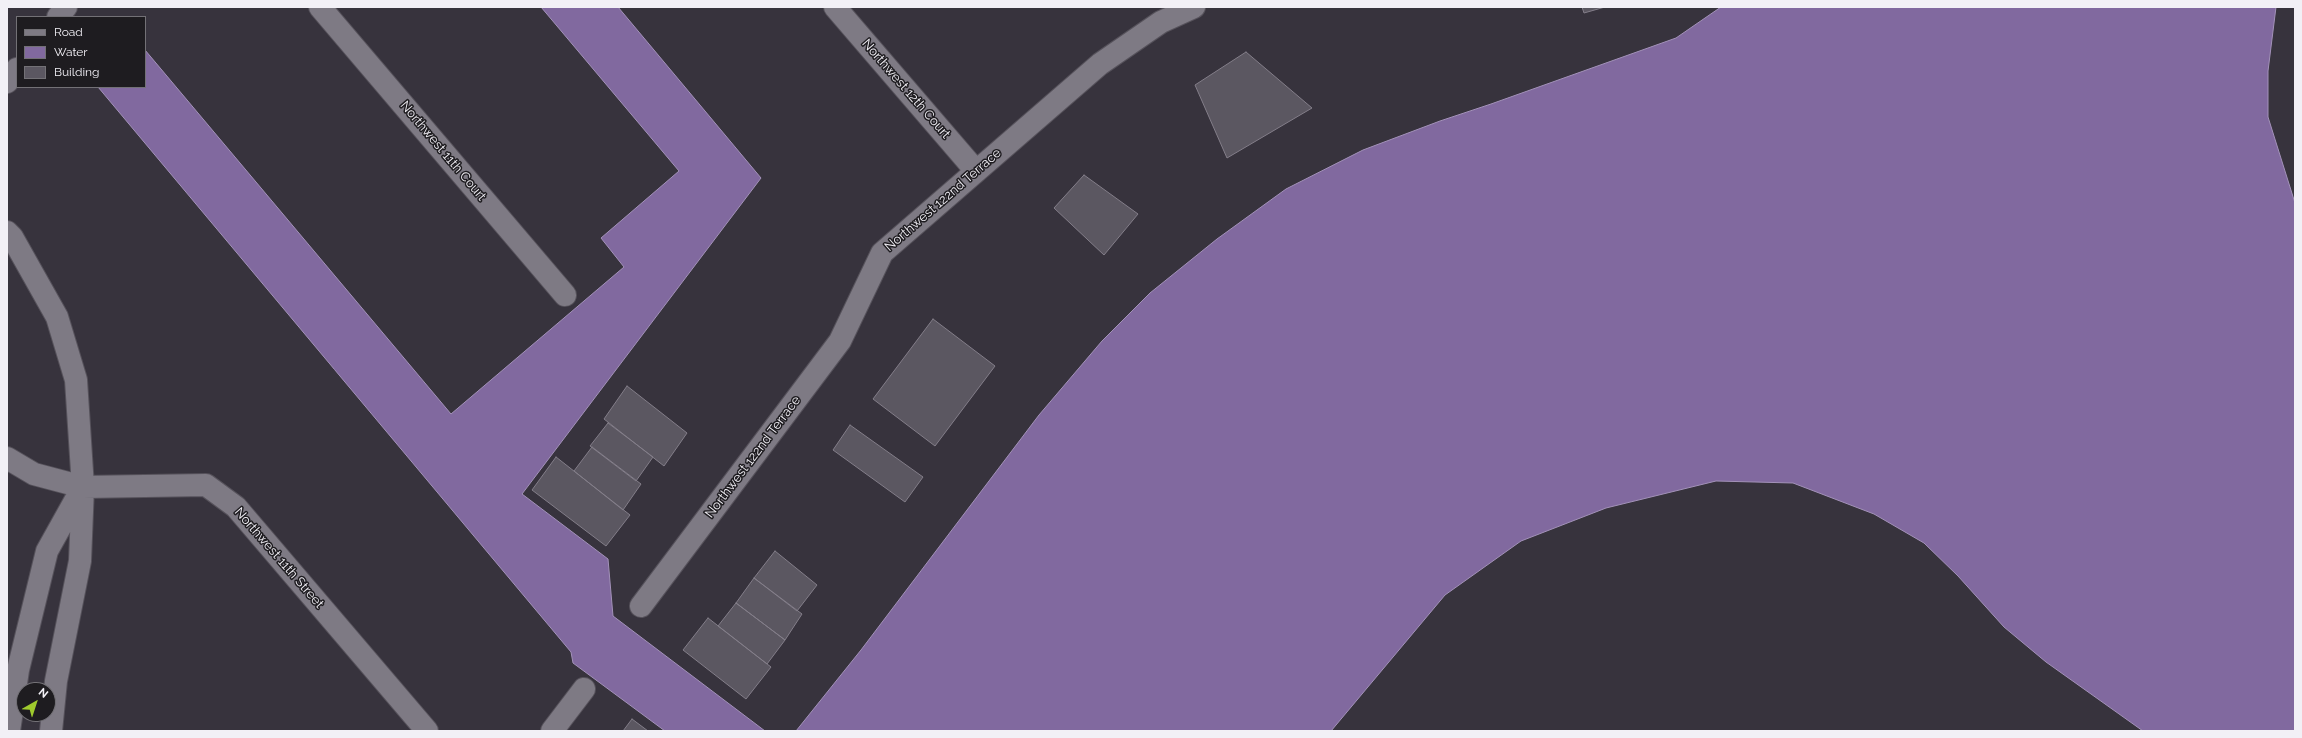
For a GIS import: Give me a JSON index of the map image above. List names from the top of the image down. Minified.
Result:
{"streets":{"street":["Northwest 12th Court","Northwest 11th Court","Northwest 122nd Terrace","Northwest 11th Street"]},"crossings":[["Northwest 12th Court","Northwest 122nd Terrace"]],"legend":["Road","Water","Building"],"north":"top right"}
